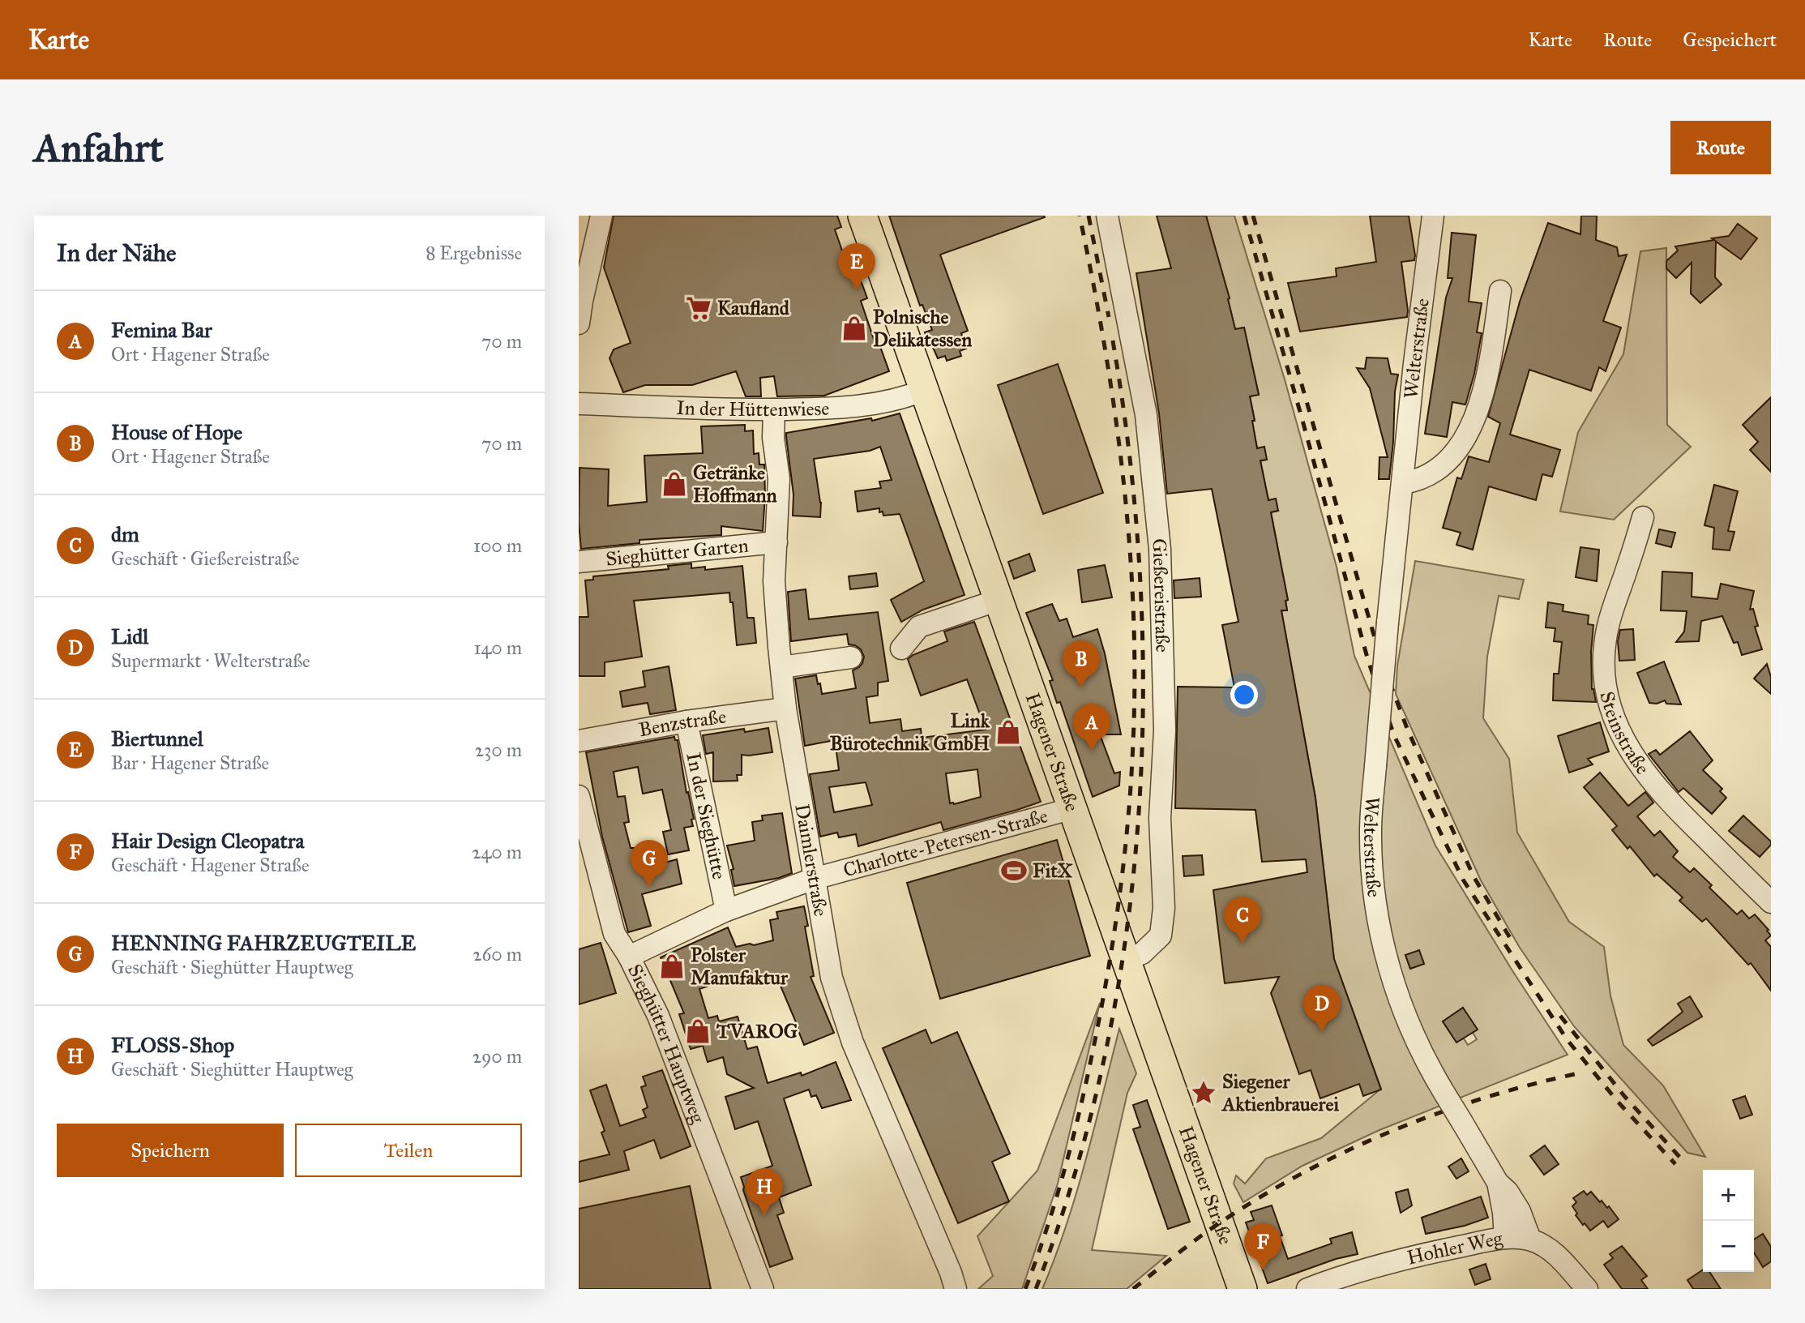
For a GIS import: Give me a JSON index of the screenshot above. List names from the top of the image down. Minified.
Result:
{"streets":{"main road":["Hagener Straße"],"street":["Welterstraße","In der Hüttenwiese","Sieghütter Garten","Gießereistraße","Benzstraße","Steinstraße","In der Sieghütte","Charlotte-Petersen-Straße","Daimlerstraße","Sieghütter Hauptweg","Hohler Weg"]},"crossings":[["Welterstraße","Hohler Weg"],["In der Hüttenwiese","Hagener Straße"],["In der Hüttenwiese","Daimlerstraße"],["Sieghütter Garten","Daimlerstraße"],["Gießereistraße","Hagener Straße"],["Benzstraße","In der Sieghütte"],["Benzstraße","Daimlerstraße"],["Hagener Straße","Charlotte-Petersen-Straße"],["In der Sieghütte","Charlotte-Petersen-Straße"],["Charlotte-Petersen-Straße","Daimlerstraße"],["Charlotte-Petersen-Straße","Sieghütter Hauptweg"]],"places":{"supermarket":["Kaufland"],"shop":["Polnische Delikatessen","Getränke Hoffmann","Link Bürotechnik GmbH","Polster Manufaktur","TVAROG"],"sports":["FitX"],"place":["Siegener Aktienbrauerei"]},"page":{"header":"Karte","nav":["Karte","Route","Gespeichert"],"buttons":["Route",["Speichern","Teilen"]],"title":"Anfahrt","heading":["In der Nähe","8 Ergebnisse"],"pins":["E","B","A","G","C","D","H","F"],"list":[{"mark":"A","name":"Femina Bar","note":"Ort · Hagener Straße","value":"70 m"},{"mark":"B","name":"House of Hope","note":"Ort · Hagener Straße","value":"70 m"},{"mark":"C","name":"dm","note":"Geschäft · Gießereistraße","value":"100 m"},{"mark":"D","name":"Lidl","note":"Supermarkt · Welterstraße","value":"140 m"},{"mark":"E","name":"Biertunnel","note":"Bar · Hagener Straße","value":"230 m"},{"mark":"F","name":"Hair Design Cleopatra","note":"Geschäft · Hagener Straße","value":"240 m"},{"mark":"G","name":"HENNING FAHRZEUGTEILE","note":"Geschäft · Sieghütter Hauptweg","value":"260 m"},{"mark":"H","name":"FLOSS-Shop","note":"Geschäft · Sieghütter Hauptweg","value":"290 m"}],"map_buttons":["+","−"]}}
